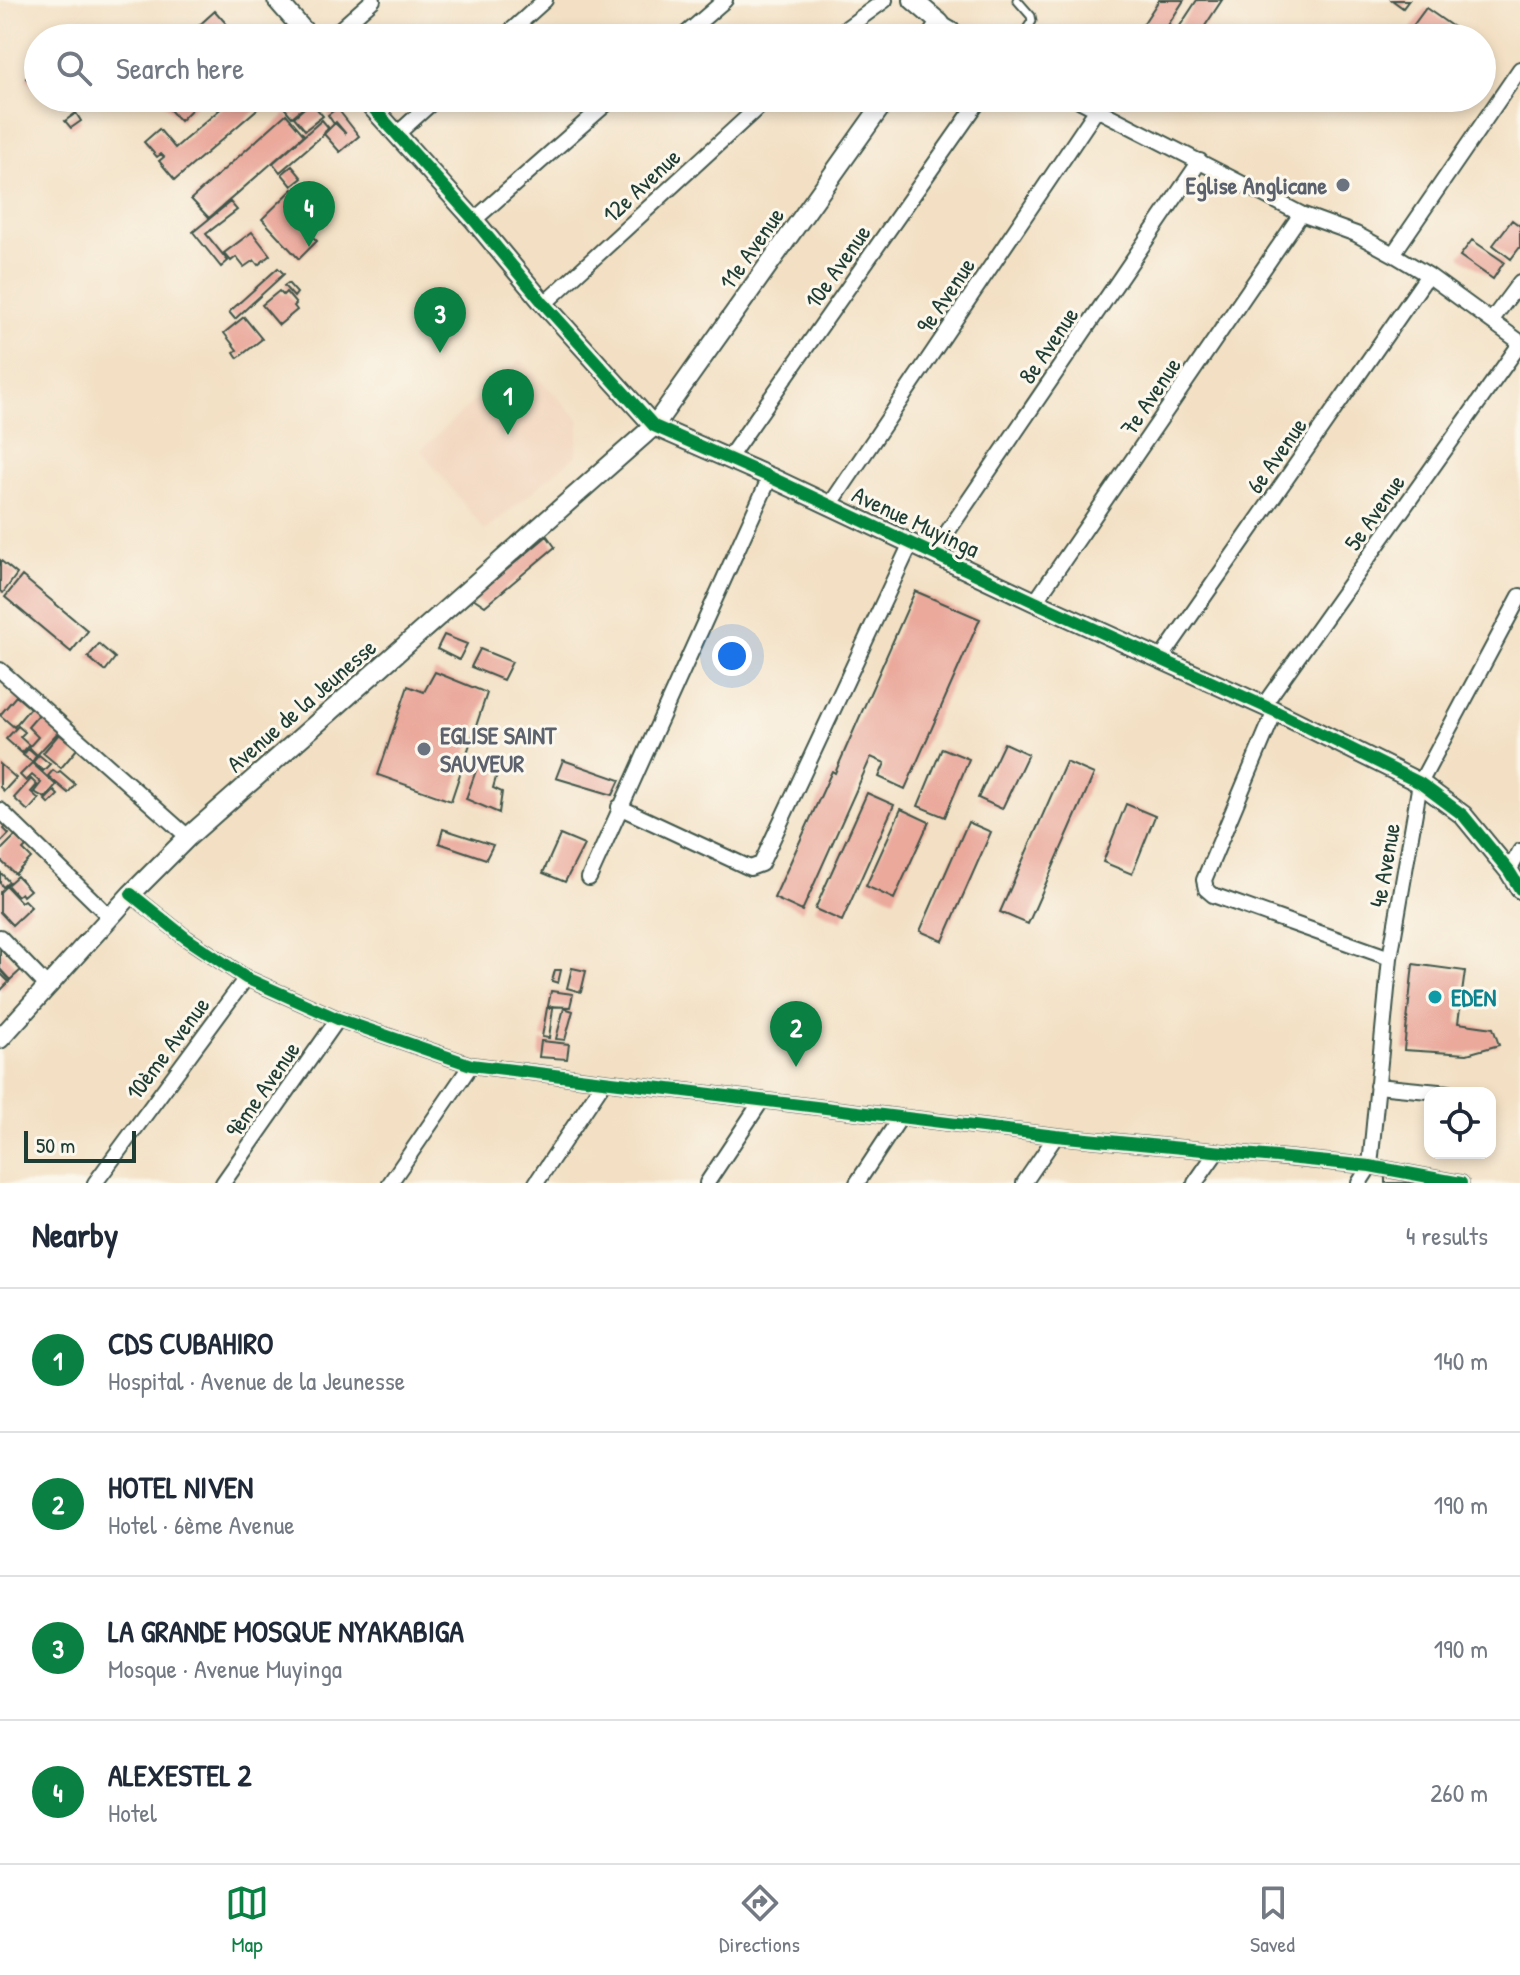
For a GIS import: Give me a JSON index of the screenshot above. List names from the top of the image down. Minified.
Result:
{"streets":{"street":["12e Avenue","11e Avenue","10e Avenue","9e Avenue","8e Avenue","7e Avenue","6e Avenue","5e Avenue","Avenue Muyinga","Avenue de la Jeunesse","4e Avenue","10ème Avenue","9ème Avenue"]},"crossings":[["12e Avenue","Avenue Muyinga"],["11e Avenue","Avenue Muyinga"],["11e Avenue","Avenue de la Jeunesse"],["10e Avenue","Avenue Muyinga"],["9e Avenue","Avenue Muyinga"],["8e Avenue","Avenue Muyinga"],["7e Avenue","Avenue Muyinga"],["6e Avenue","Avenue Muyinga"],["5e Avenue","Avenue Muyinga"],["5e Avenue","4e Avenue"],["Avenue Muyinga","Avenue de la Jeunesse"],["Avenue Muyinga","4e Avenue"]],"places":["Eglise Anglicane","EGLISE SAINT SAUVEUR","EDEN"],"scale_bar":"50 m","page":{"search":"Search here","pins":["4","3","1","2"],"scale":"50 m","heading":["Nearby","4 results"],"list":[{"mark":"1","name":"CDS CUBAHIRO","note":"Hospital · Avenue de la Jeunesse","value":"140 m"},{"mark":"2","name":"HOTEL NIVEN","note":"Hotel · 6ème Avenue","value":"190 m"},{"mark":"3","name":"LA GRANDE MOSQUE NYAKABIGA","note":"Mosque · Avenue Muyinga","value":"190 m"},{"mark":"4","name":"ALEXESTEL 2","note":"Hotel","value":"260 m"}],"nav":["Map","Directions","Saved"]}}
